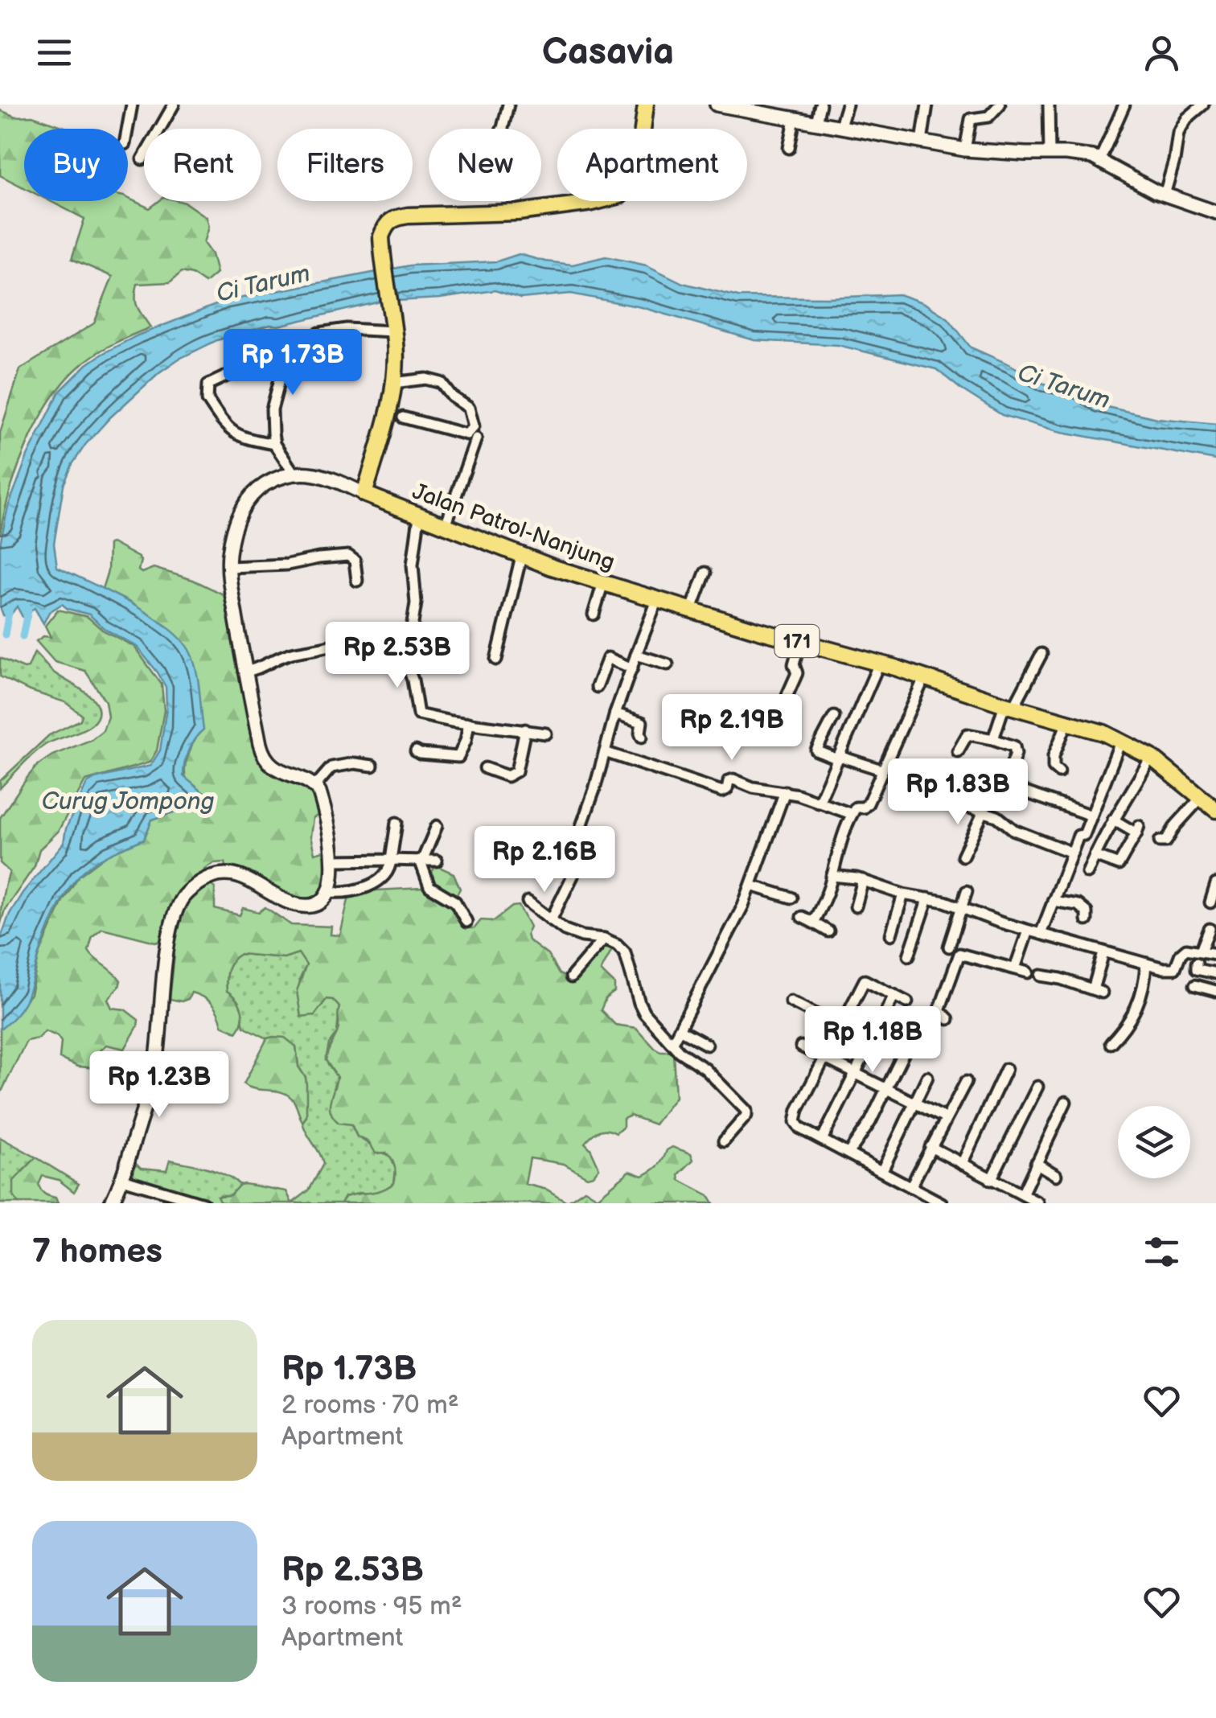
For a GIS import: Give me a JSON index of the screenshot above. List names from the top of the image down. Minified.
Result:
{"streets":{"main road":["Jalan Patrol-Nanjung","171"]},"water":["Ci Tarum","Curug Jompong"],"page":{"header":"Casavia","chip":["Buy","Rent","Filters","New","Apartment"],"price":["Rp 1.73B","Rp 2.53B","Rp 2.19B","Rp 1.83B","Rp 2.16B","Rp 1.18B","Rp 1.23B"],"heading":"7 homes","list":[{"name":"Rp 1.73B","note":"2 rooms · 70 m² · Apartment"},{"name":"Rp 2.53B","note":"3 rooms · 95 m² · Apartment"}]}}
